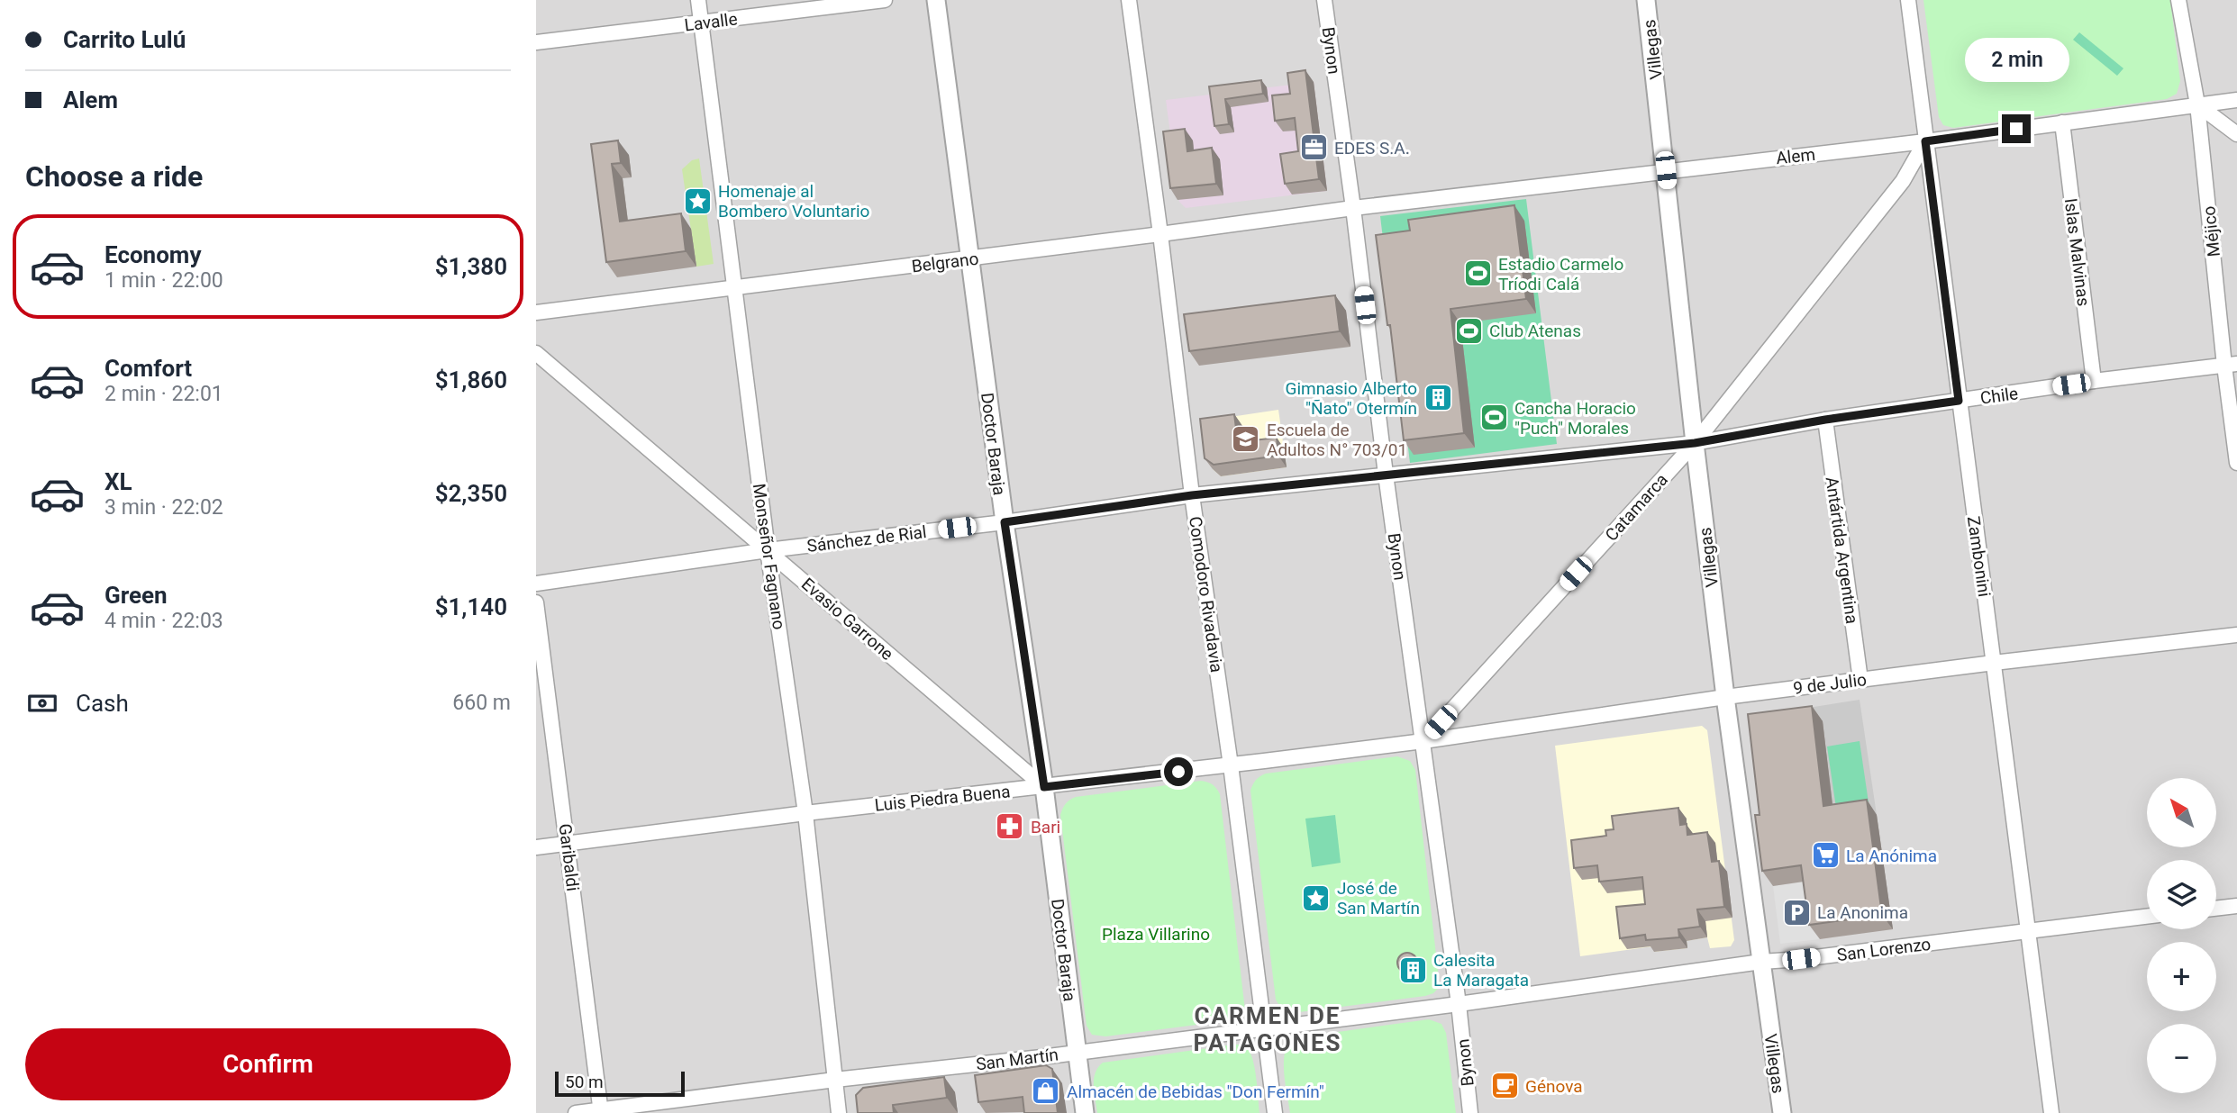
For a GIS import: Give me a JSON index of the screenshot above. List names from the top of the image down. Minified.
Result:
{"streets":{"street":["Lavalle","Villegas","Bynon","Alem","Méjico","Islas Malvinas","Belgrano","Chile","Doctor Baraja","Catamarca","Sánchez de Rial","Antártida Argentina","Monseñor Fagnano","Zambonini","Comodoro Rivadavia","Evasio Garrone","9 de Julio","Luis Piedra Buena","Garibaldi","San Lorenzo","San Martín"]},"crossings":[["Lavalle","Monseñor Fagnano"],["Villegas","Alem"],["Villegas","Chile"],["Villegas","Catamarca"],["Villegas","9 de Julio"],["Villegas","San Lorenzo"],["Bynon","Alem"],["Bynon","Belgrano"],["Bynon","Chile"],["Bynon","Catamarca"],["Bynon","Sánchez de Rial"],["Bynon","9 de Julio"],["Bynon","Luis Piedra Buena"],["Bynon","San Lorenzo"],["Bynon","San Martín"],["Alem","Méjico"],["Alem","Islas Malvinas"],["Alem","Belgrano"],["Alem","Catamarca"],["Alem","Zambonini"],["Méjico","Chile"],["Islas Malvinas","Chile"],["Belgrano","Doctor Baraja"],["Belgrano","Monseñor Fagnano"],["Belgrano","Comodoro Rivadavia"],["Chile","Catamarca"],["Chile","Sánchez de Rial"],["Chile","Antártida Argentina"],["Chile","Zambonini"],["Doctor Baraja","Sánchez de Rial"],["Doctor Baraja","Evasio Garrone"],["Doctor Baraja","Luis Piedra Buena"],["Doctor Baraja","San Martín"],["Catamarca","Zambonini"],["Catamarca","9 de Julio"],["Catamarca","Luis Piedra Buena"],["Sánchez de Rial","Monseñor Fagnano"],["Sánchez de Rial","Comodoro Rivadavia"],["Sánchez de Rial","Evasio Garrone"],["Antártida Argentina","9 de Julio"],["Monseñor Fagnano","Evasio Garrone"],["Monseñor Fagnano","Luis Piedra Buena"],["Monseñor Fagnano","San Martín"],["Zambonini","9 de Julio"],["Zambonini","San Lorenzo"],["Comodoro Rivadavia","Luis Piedra Buena"],["Comodoro Rivadavia","San Martín"],["Evasio Garrone","Luis Piedra Buena"],["9 de Julio","Luis Piedra Buena"],["Luis Piedra Buena","Garibaldi"],["Garibaldi","San Martín"],["San Lorenzo","San Martín"]],"districts":["CARMEN DE PATAGONES"],"parks":["Plaza Villarino"],"places":{"office":["EDES S.A."],"place":["Homenaje al Bombero Voluntario","José de San Martín"],"sports":["Estadio Carmelo Tríodi Calá","Club Atenas","Cancha Horacio \"Puch\" Morales"],"building":["Gimnasio Alberto \"Ñato\" Otermín","Calesita La Maragata"],"school or university":["Escuela de Adultos N° 703/01"],"pharmacy":["Bari"],"supermarket":["La Anónima"],"parking":["La Anonima"],"cafe":["Génova"],"shop":["Almacén de Bebidas \"Don Fermín\""]},"scale_bar":"50 m","north":"top left","page":{"banner":["Carrito Lulú","Alem"],"bubble":"2 min","heading":"Choose a ride","list":[{"name":"Economy","note":"1 min · 22:00","value":"$1,380"},{"name":"Comfort","note":"2 min · 22:01","value":"$1,860"},{"name":"XL","note":"3 min · 22:02","value":"$2,350"},{"name":"Green","note":"4 min · 22:03","value":"$1,140"}],"pay":["Cash","660 m"],"map_buttons":["+","−"],"buttons":"Confirm","scale":"50 m"}}
